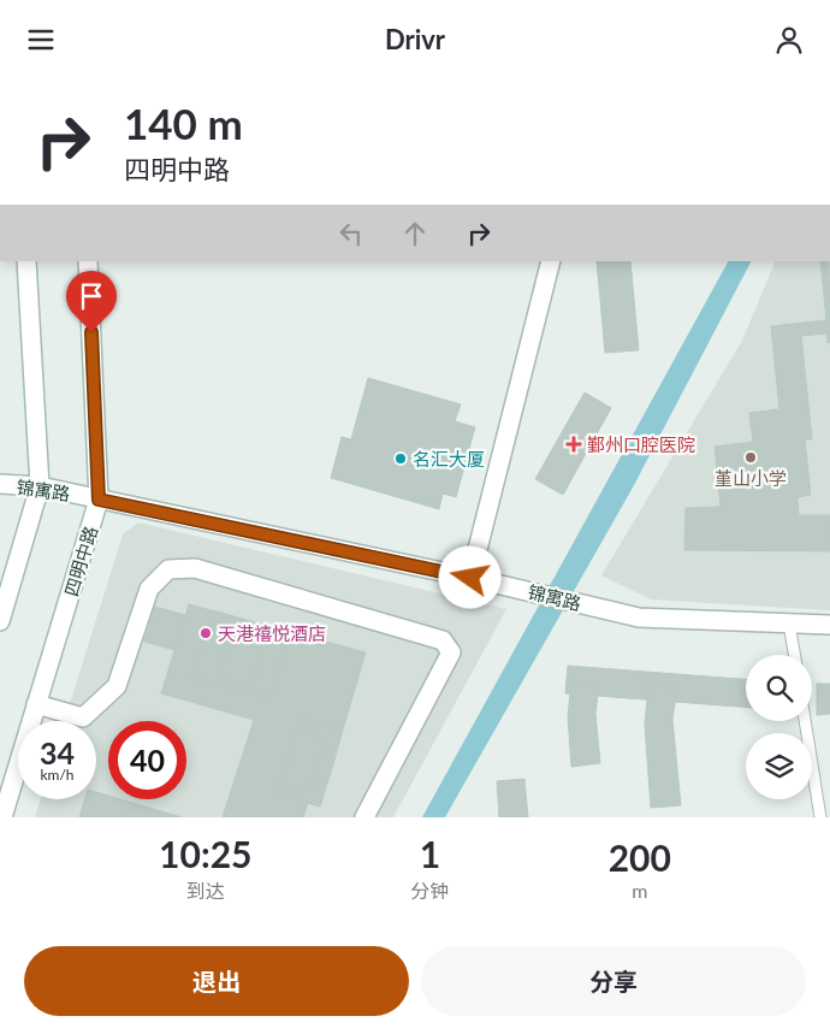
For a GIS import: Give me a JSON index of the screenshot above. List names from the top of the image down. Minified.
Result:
{"streets":{"street":["锦寓路","四明中路"]},"crossings":[["锦寓路","四明中路"]],"places":{"health":["鄞州口腔医院"],"other":["堇山小学","名汇大厦","天港禧悦酒店"]},"page":{"header":"Drivr","turn":["140 m","四明中路"],"speed":"34 km/h","limit":"40","eta":["10:25","到达","1","分钟","200","m"],"buttons":["退出","分享"]}}
